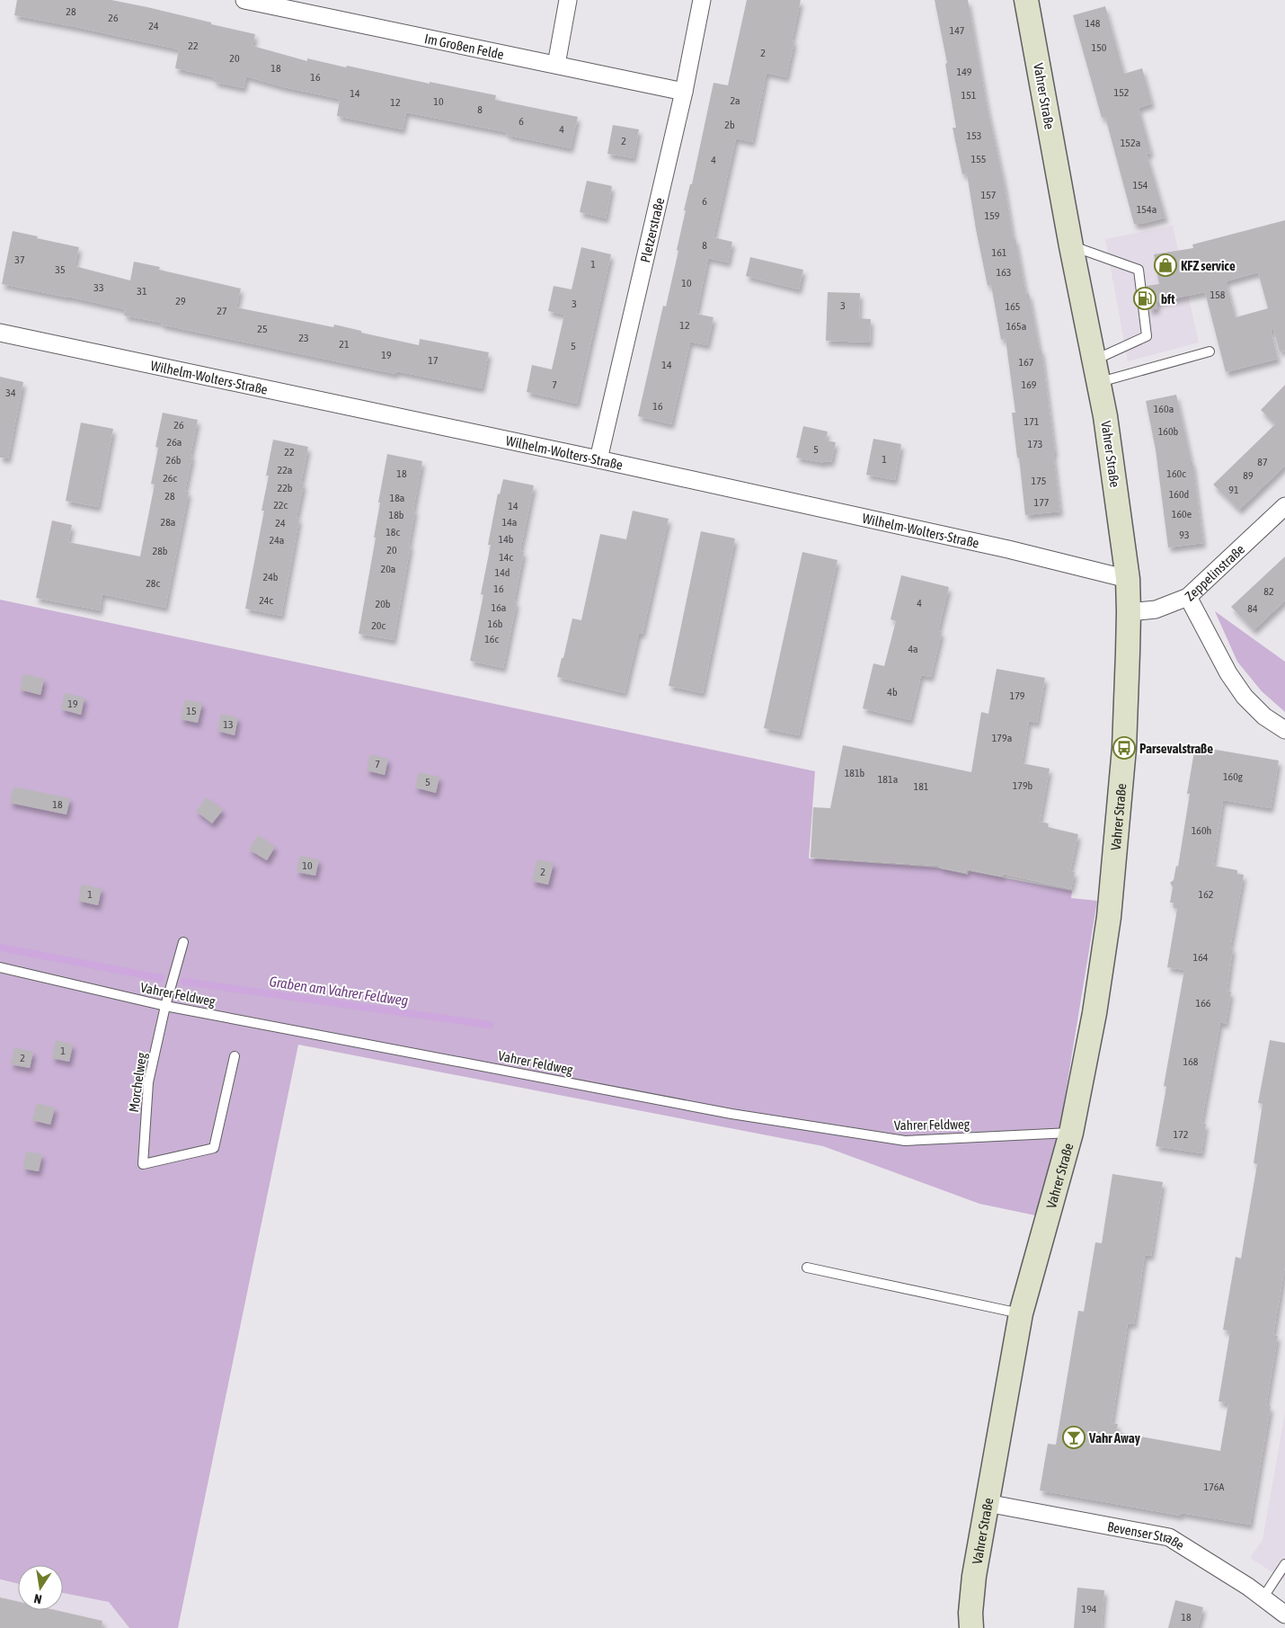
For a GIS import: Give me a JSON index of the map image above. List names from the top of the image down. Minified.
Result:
{"streets":{"main road":["Vahrer Straße"],"street":["Im Großen Felde","Pletzerstraße","Wilhelm-Wolters-Straße","Zeppelinstraße","Bevenser Straße"],"lane":["Vahrer Feldweg","Morchelweg"]},"crossings":[["Im Großen Felde","Pletzerstraße"],["Vahrer Straße","Wilhelm-Wolters-Straße"],["Vahrer Straße","Zeppelinstraße"],["Vahrer Straße","Vahrer Feldweg"],["Vahrer Straße","Bevenser Straße"],["Pletzerstraße","Wilhelm-Wolters-Straße"],["Vahrer Feldweg","Morchelweg"]],"water":["Graben am Vahrer Feldweg"],"places":{"shop":["KFZ service"],"fuel station":["bft"],"bus stop":["Parsevalstraße"],"bar":["Vahr Away"]},"house_numbers":["28","26","148","24","147","22","150","2","20","18","149","16","152","14","151","2a","10","12","8","6","2b","4","153","2","152a","155","4","154","157","6","154a","159","8","161","37","1","35","163","10","33","31","158","29","3","3","165","27","12","165a","25","23","21","5","19","17","167","14","7","169","34","16","160a","171","26","160b","26a","173","5","22","1","26b","87","22a","18","160c","89","26c","175","22b","91","160d","28","18a","177","22c","14","160e","18b","28a","14a","24","18c","93","14b","24a","20","28b","14c","20a","14d","24b","28c","16","82","24c","4","20b","16a","84","16b","20c","16c","4a","4b","179","19","15","13","179a","7","181b","160g","181a","5","179b","181","18","160h","10","2","1","162","164","166","1","2","168","172","176A","194","18"],"north":"bottom"}
